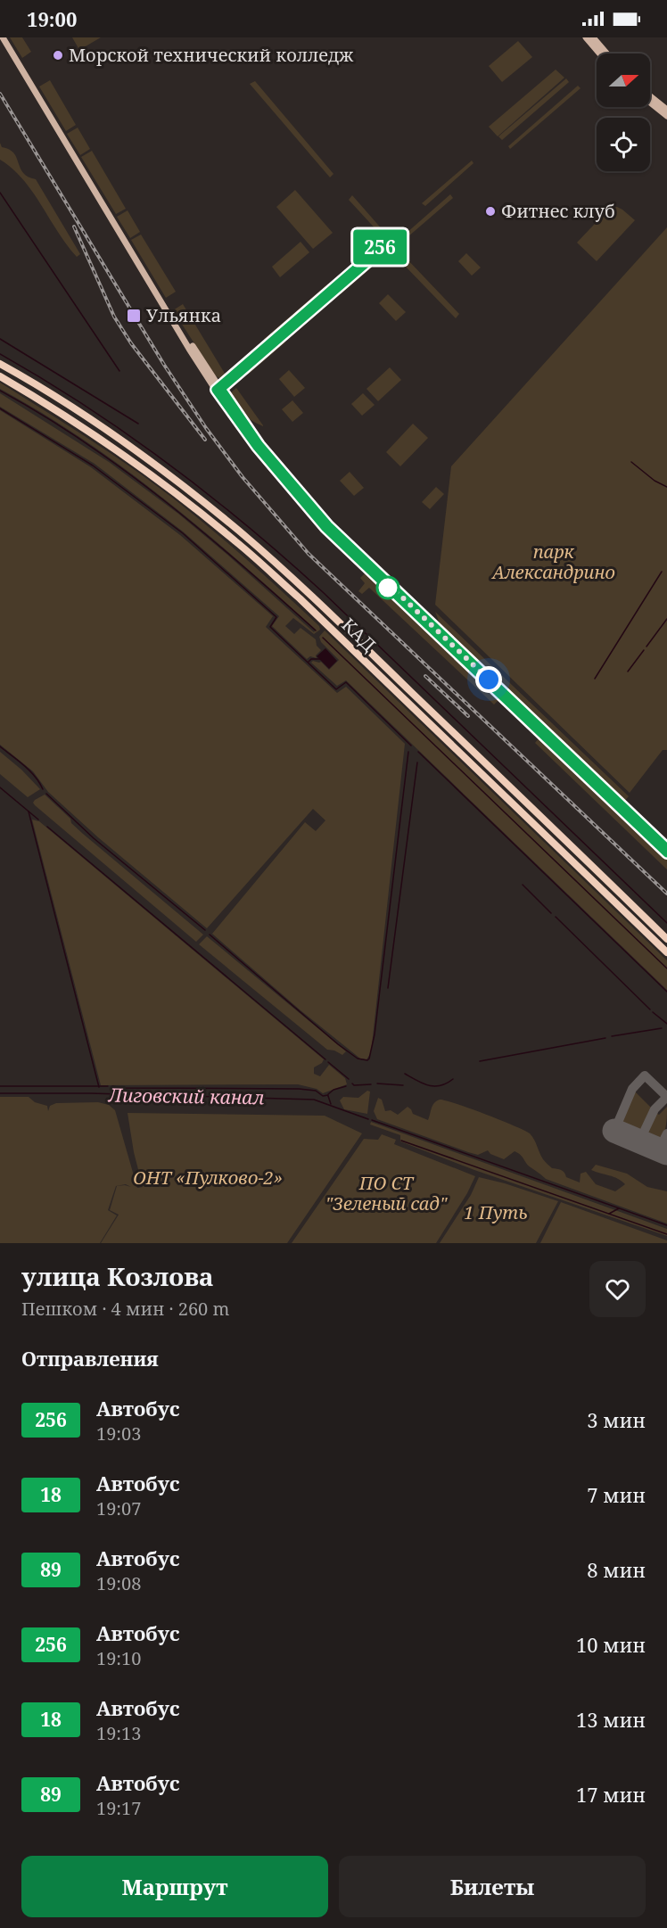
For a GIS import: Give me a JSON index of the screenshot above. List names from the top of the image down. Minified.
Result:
{"streets":{"highway":["КАД"]},"water":["Лиговский канал"],"parks":["парк Александрино","ОНТ «Пулково-2»","ПО СТ \"Зеленый сад\"","1 Путь"],"places":{"other":["Морской технический колледж","Фитнес клуб"],"transit":["Ульянка"]},"lines":["bus line 256"],"north":"right","page":{"status":"19:00","on_map":"256","heading":[["улица Козлова","Пешком · 4 мин · 260 m"],"Отправления"],"list":[{"mark":"256","name":"Автобус","note":"19:03","value":"3 мин"},{"mark":"18","name":"Автобус","note":"19:07","value":"7 мин"},{"mark":"89","name":"Автобус","note":"19:08","value":"8 мин"},{"mark":"256","name":"Автобус","note":"19:10","value":"10 мин"},{"mark":"18","name":"Автобус","note":"19:13","value":"13 мин"},{"mark":"89","name":"Автобус","note":"19:17","value":"17 мин"}],"buttons":["Маршрут","Билеты"]}}
